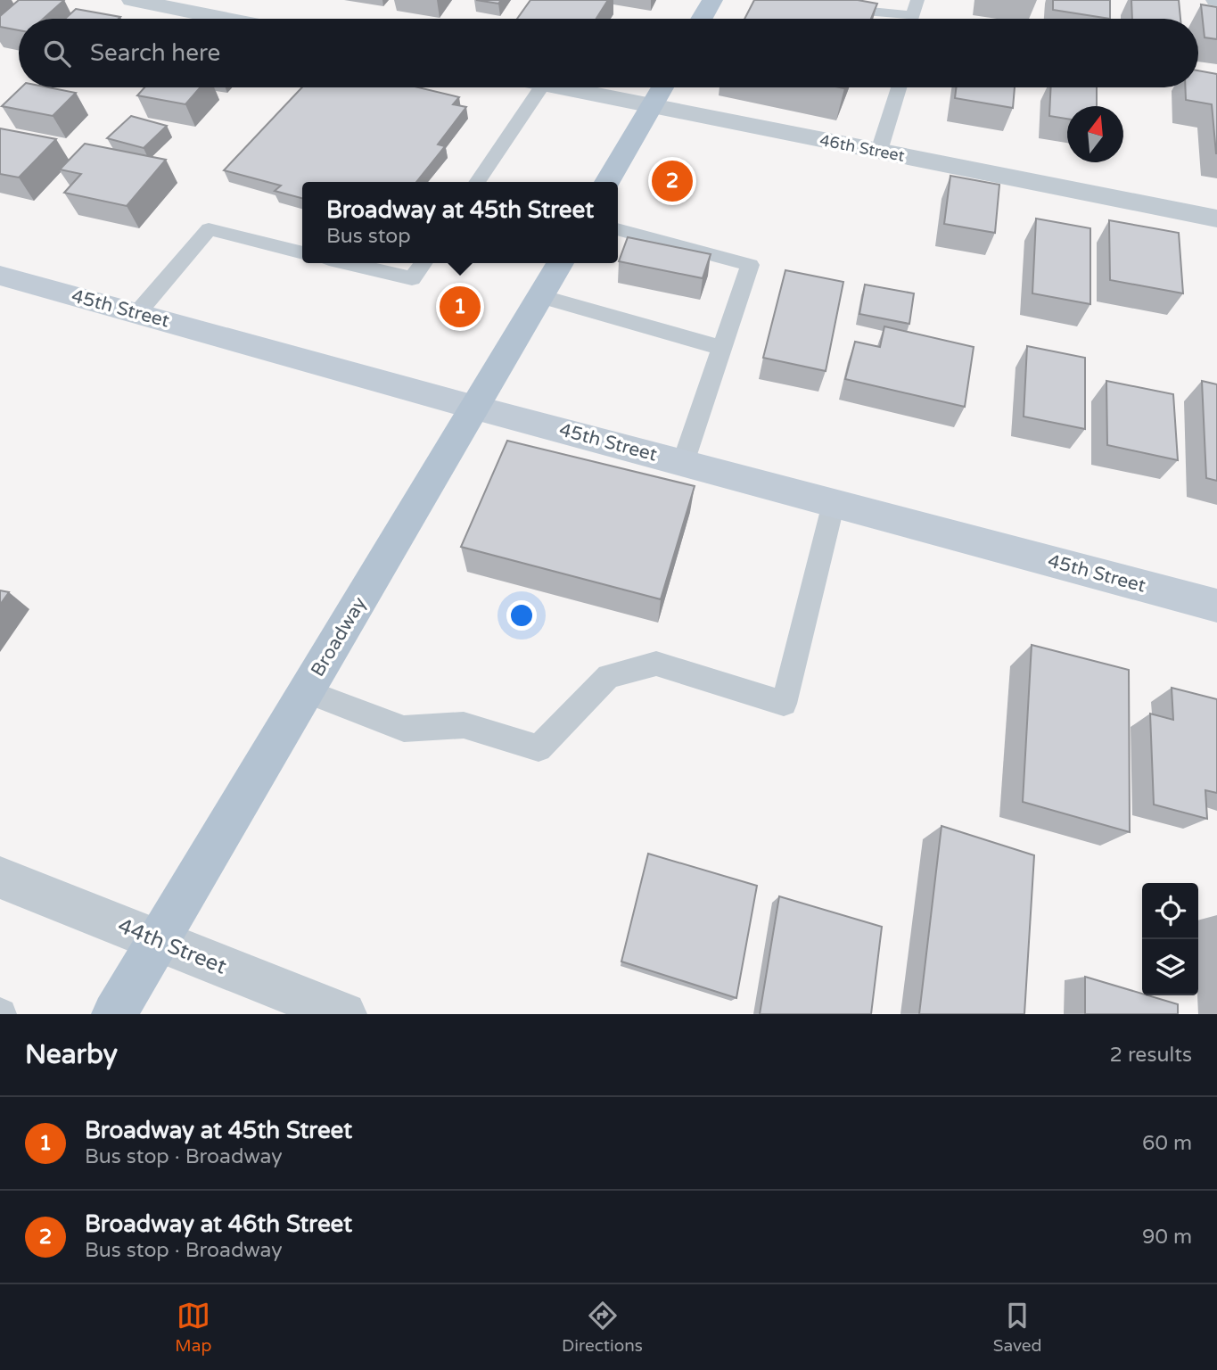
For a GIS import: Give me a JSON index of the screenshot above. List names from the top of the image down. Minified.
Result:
{"streets":{"main road":["Broadway"],"street":["46th Street","45th Street","44th Street"]},"crossings":[["45th Street","Broadway"],["Broadway","44th Street"]],"north":"top","page":{"search":"Search here","pins":["2","1"],"popup":["Broadway at 45th Street","Bus stop"],"heading":["Nearby","2 results"],"list":[{"mark":"1","name":"Broadway at 45th Street","note":"Bus stop · Broadway","value":"60 m"},{"mark":"2","name":"Broadway at 46th Street","note":"Bus stop · Broadway","value":"90 m"}],"nav":["Map","Directions","Saved"]}}
